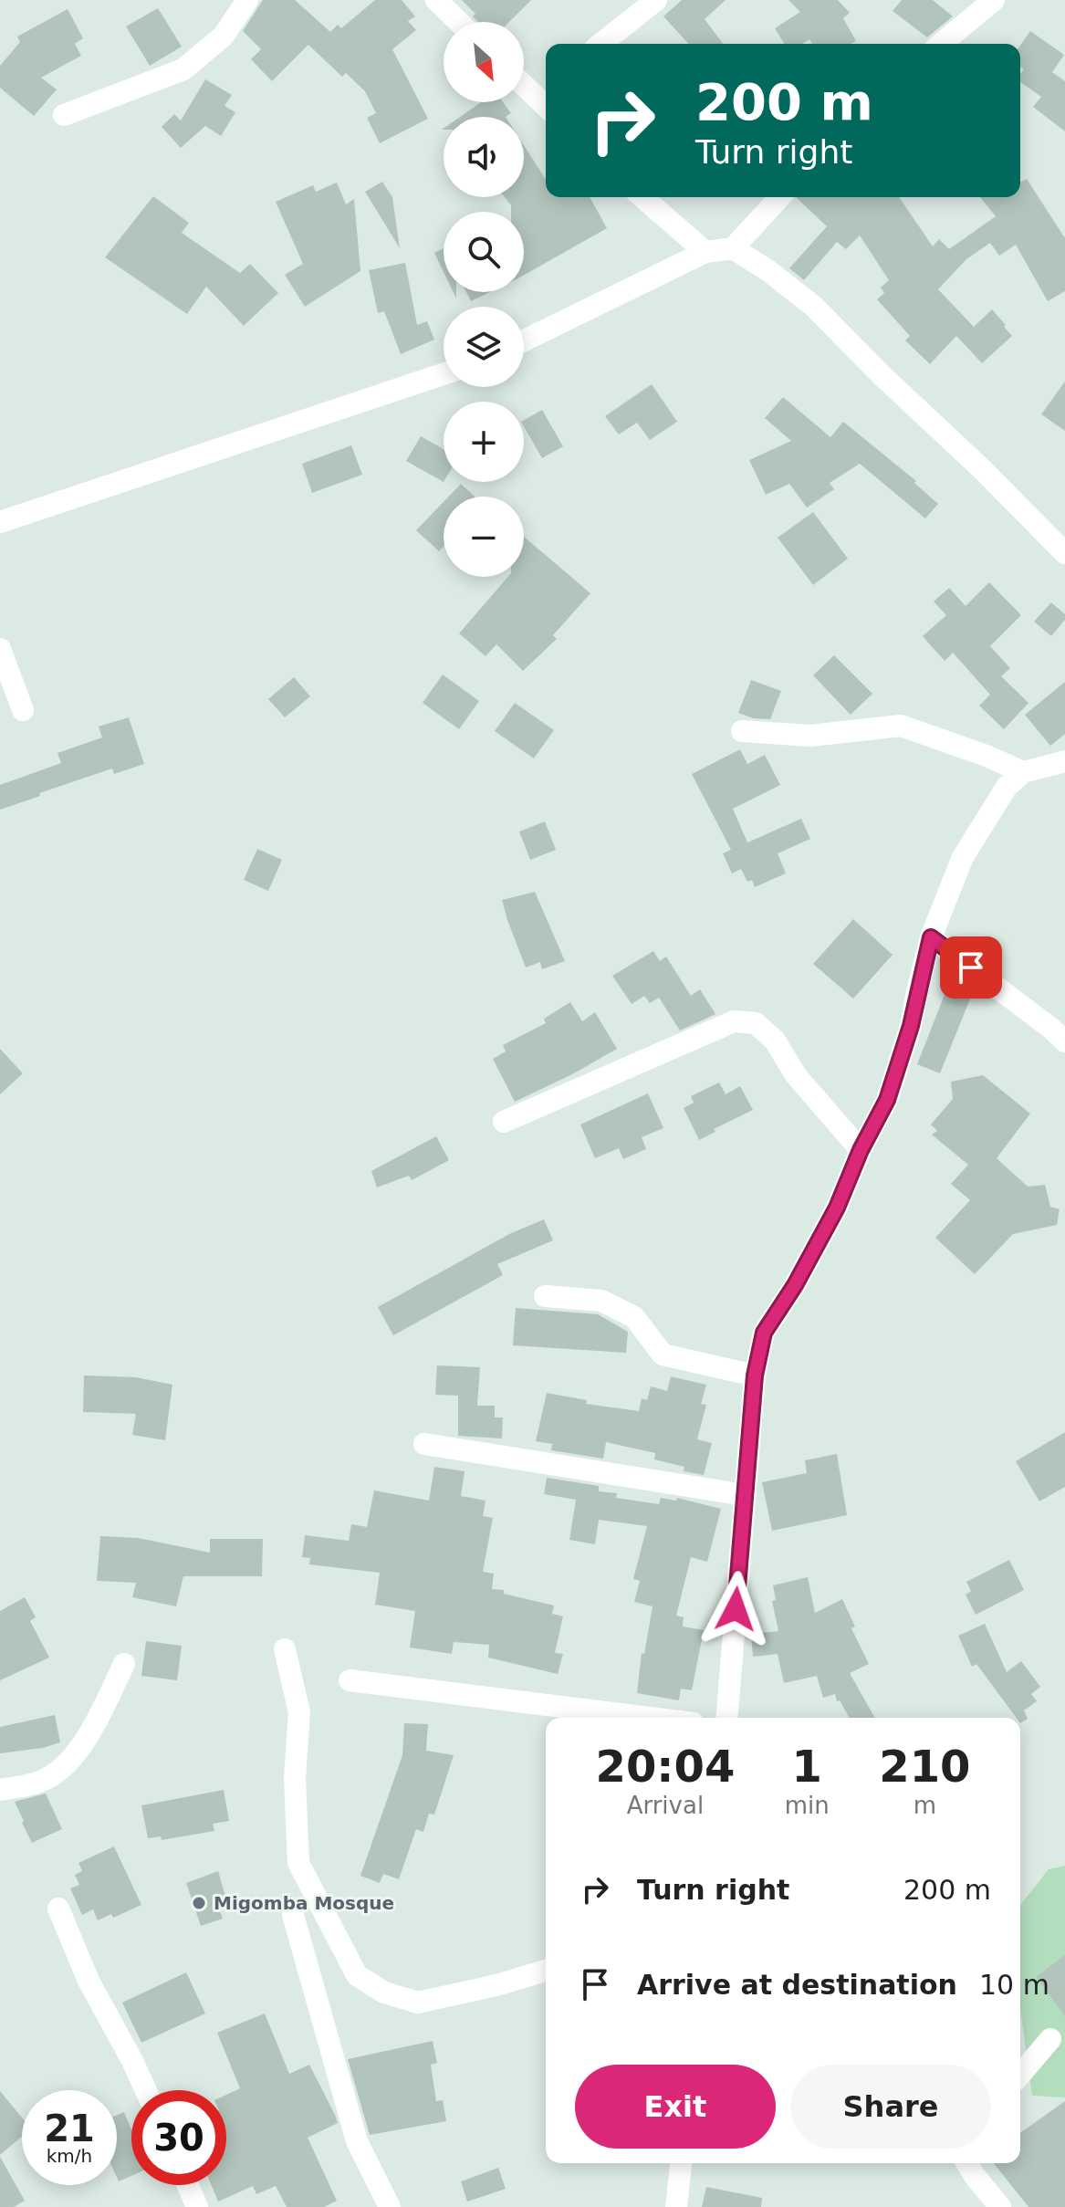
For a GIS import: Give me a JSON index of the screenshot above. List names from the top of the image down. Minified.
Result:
{"places":["Migomba Mosque"],"north":"bottom right","page":{"map_buttons":["+","−"],"turn":["200 m","Turn right"],"eta":["20:04","Arrival","1","min","210","m"],"list":[{"name":"Turn right","value":"200 m"},{"name":"Arrive at destination","value":"10 m"}],"buttons":["Exit","Share"],"speed":"21 km/h","limit":"30"}}
